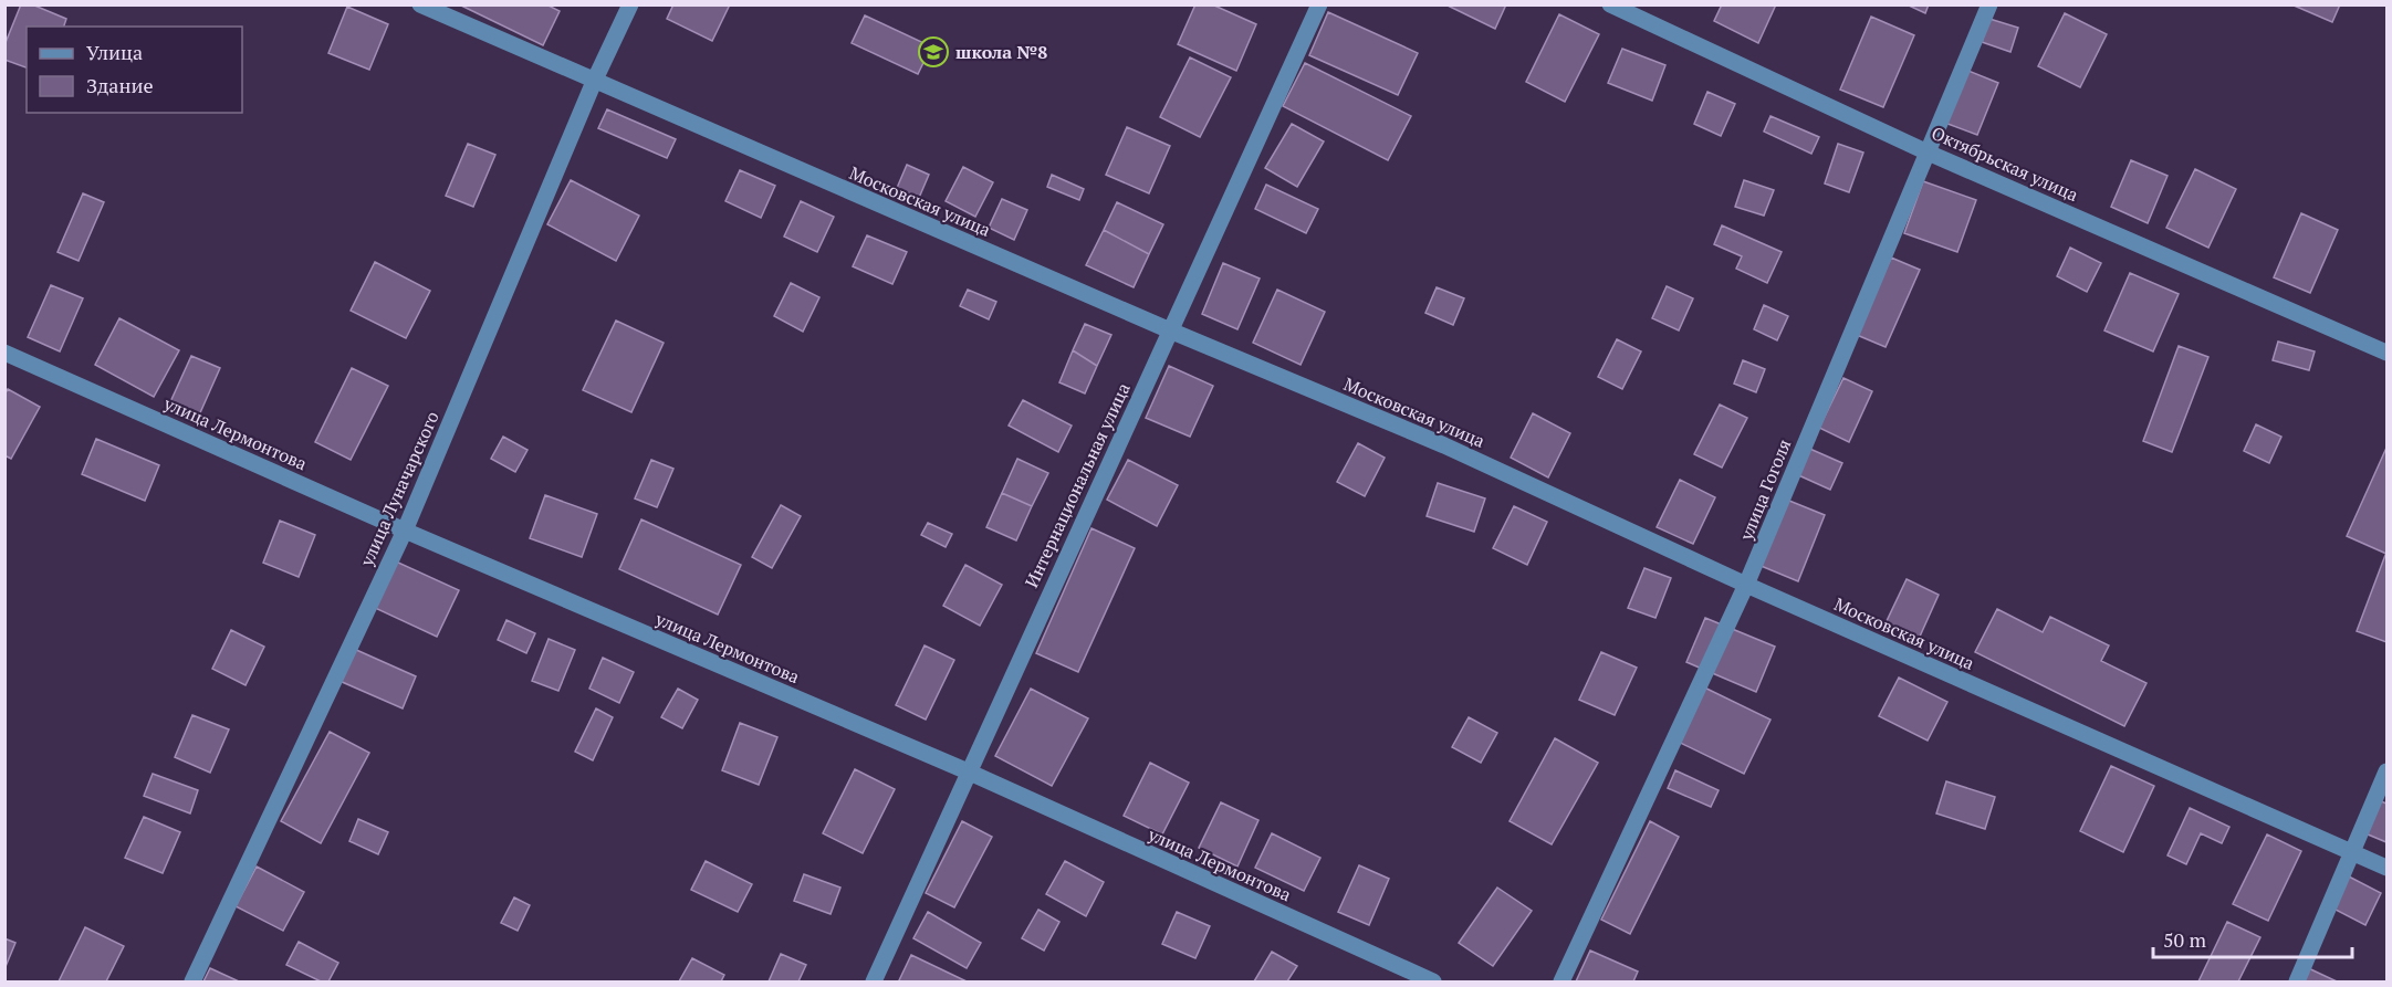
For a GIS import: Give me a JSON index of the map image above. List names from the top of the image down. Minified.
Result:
{"streets":{"street":["Октябрьская улица","Московская улица","улица Лермонтова","Интернациональная улица","улица Луначарского","улица Гоголя"]},"crossings":[["Октябрьская улица","улица Гоголя"],["Московская улица","Интернациональная улица"],["Московская улица","улица Луначарского"],["Московская улица","улица Гоголя"],["улица Лермонтова","Интернациональная улица"],["улица Лермонтова","улица Луначарского"]],"places":{"school or university":["школа №8"]},"legend":["Улица","Здание"],"scale_bar":"50 m"}
